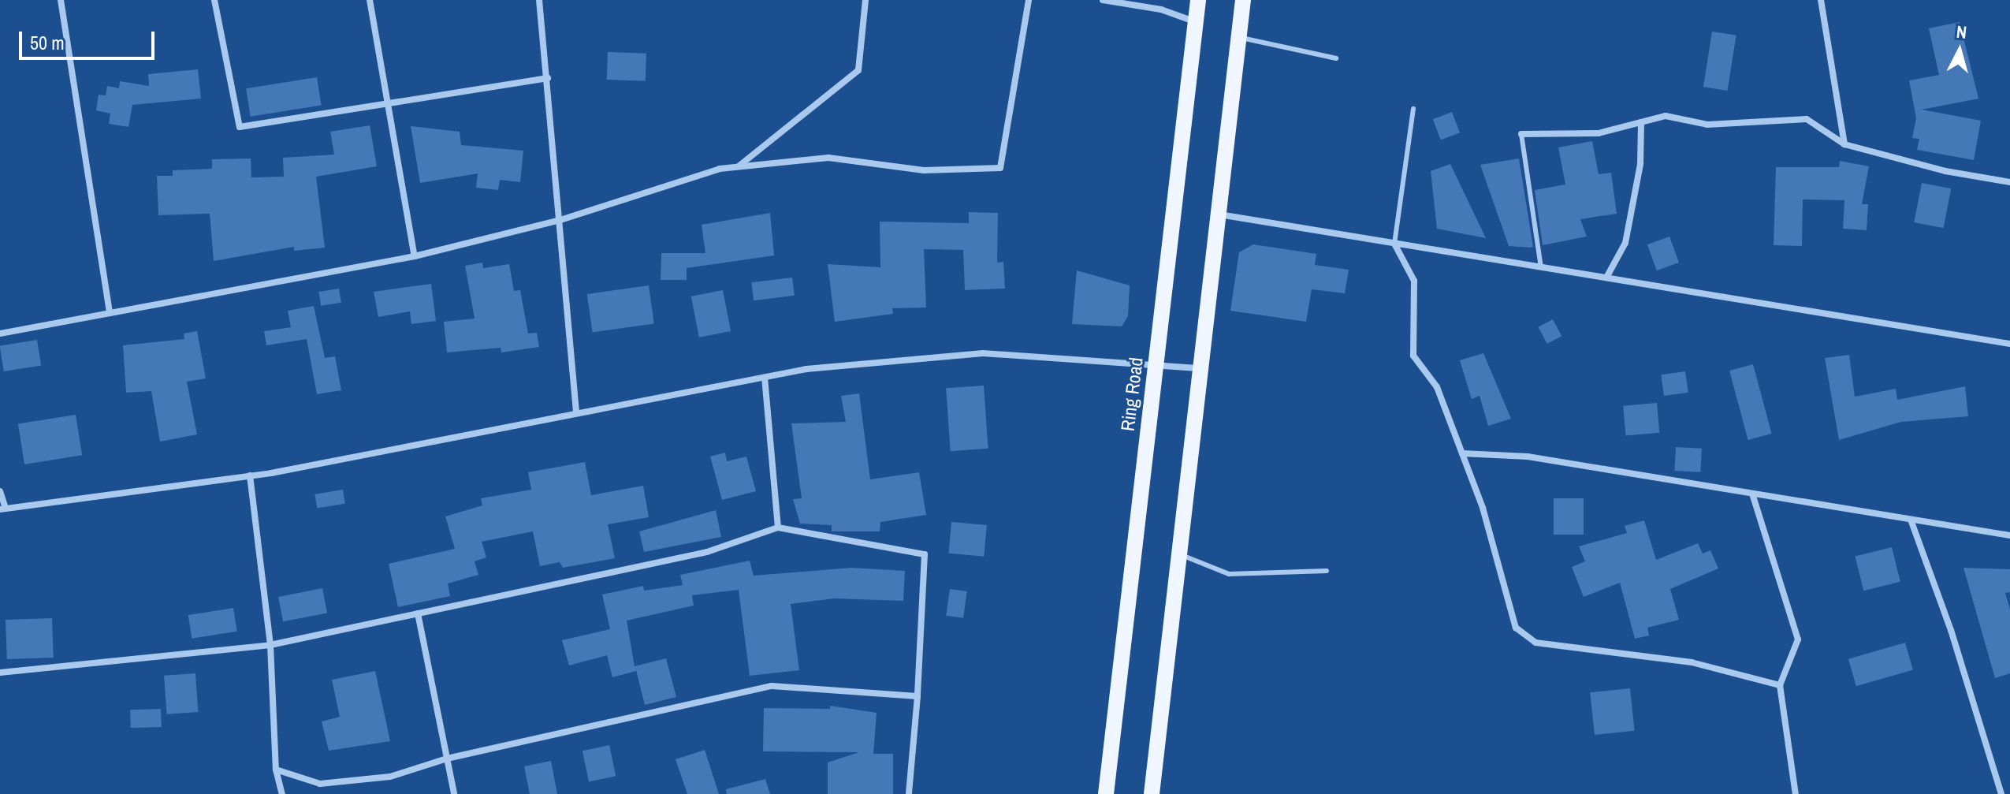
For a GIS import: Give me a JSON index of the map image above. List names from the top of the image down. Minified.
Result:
{"streets":{"main road":["Ring Road"]},"scale_bar":"50 m","north":"top"}
